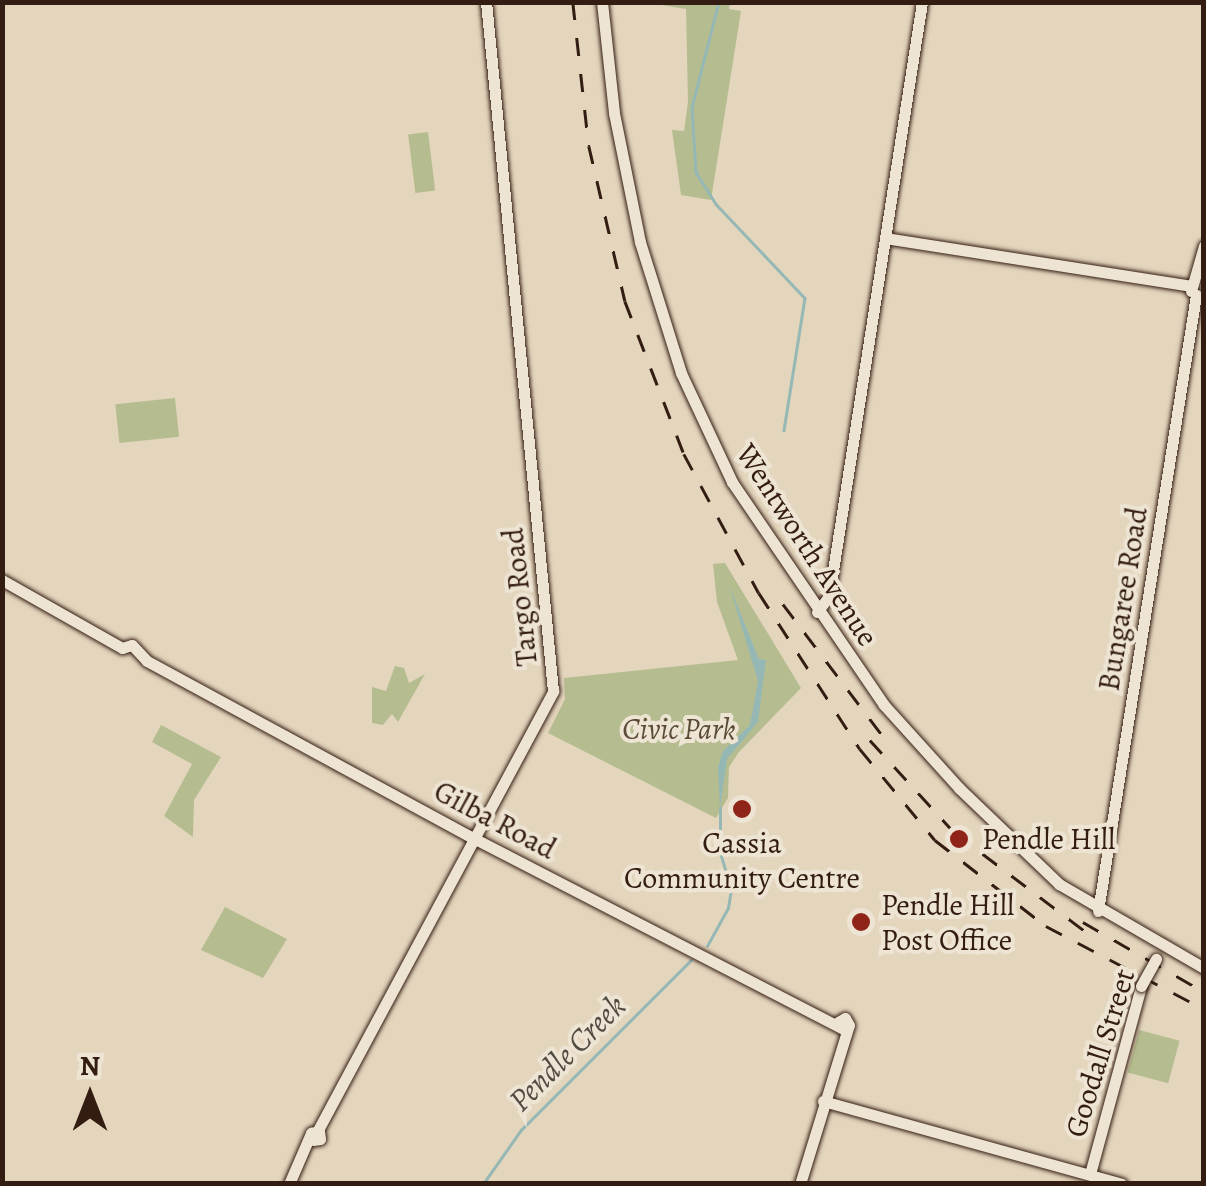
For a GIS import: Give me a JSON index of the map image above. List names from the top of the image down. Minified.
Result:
{"streets":{"street":["Wentworth Avenue","Targo Road","Bungaree Road","Gilba Road","Goodall Street"]},"crossings":[["Wentworth Avenue","Bungaree Road"],["Wentworth Avenue","Goodall Street"],["Targo Road","Gilba Road"]],"water":["Pendle Creek"],"parks":["Civic Park"],"places":["Cassia Community Centre","Pendle Hill","Pendle Hill Post Office"],"north":"top"}
